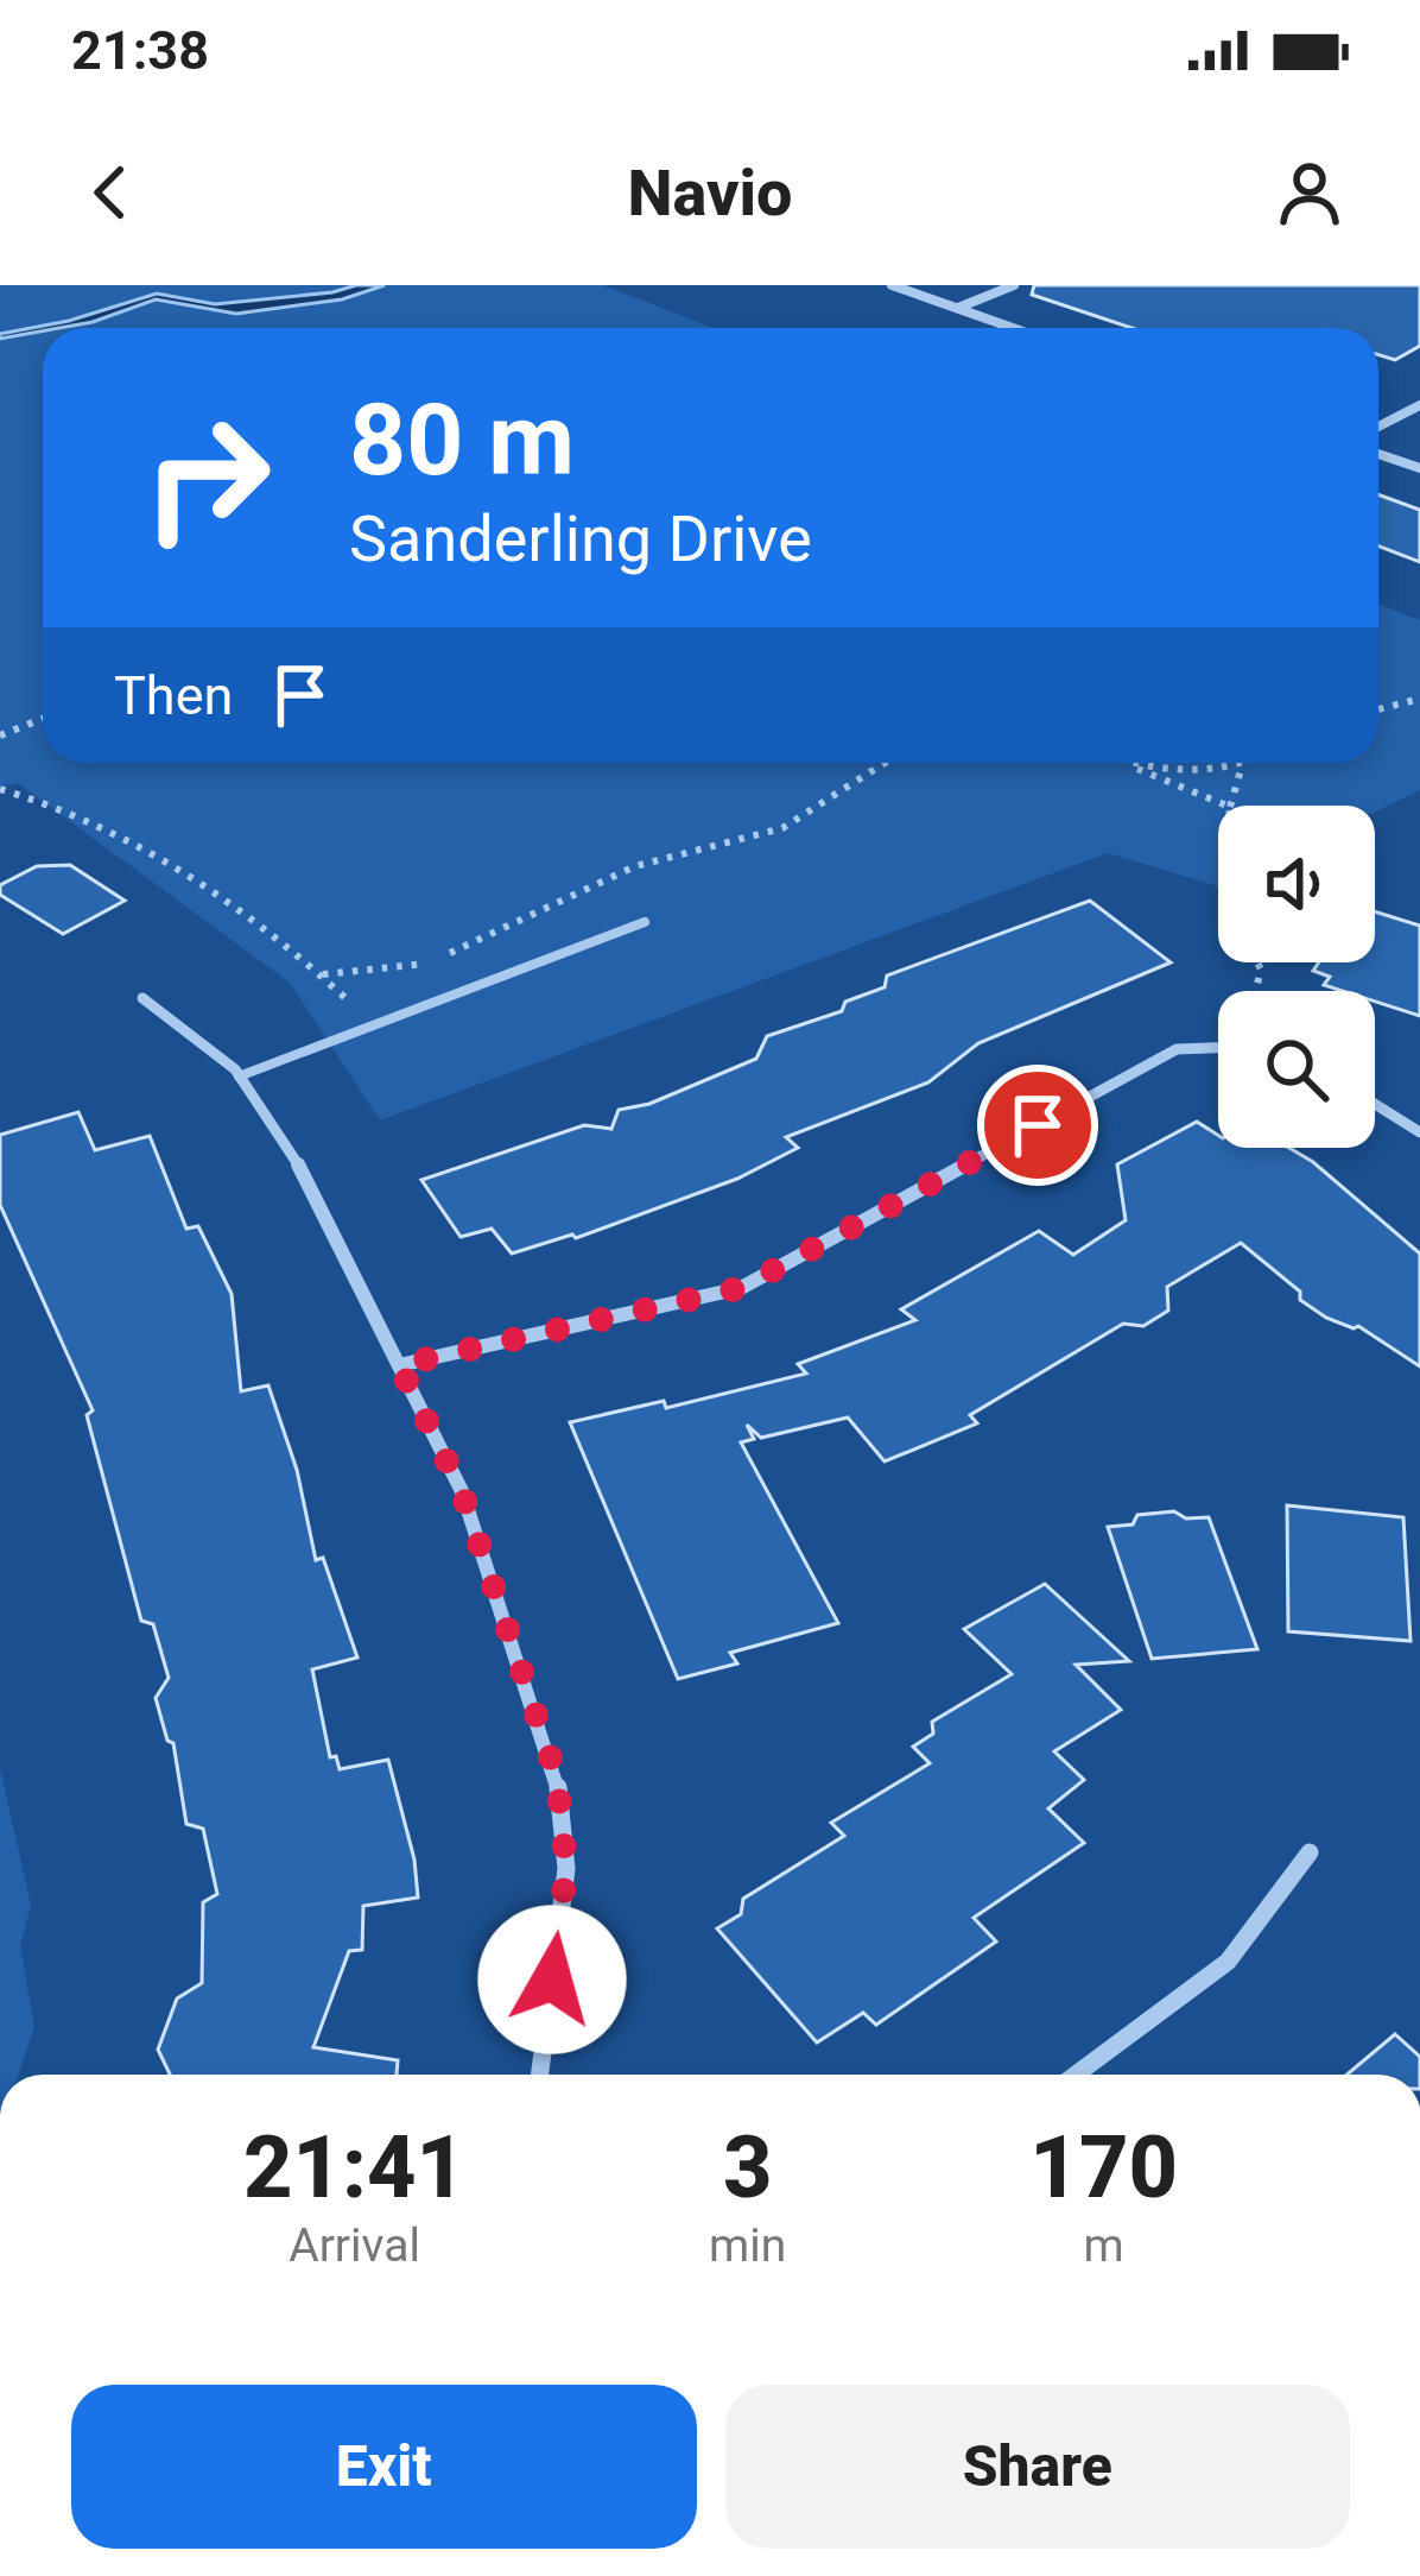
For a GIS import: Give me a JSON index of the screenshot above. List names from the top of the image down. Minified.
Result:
{"page":{"status":"21:38","header":"Navio","turn":["80 m","Sanderling Drive"],"then":"Then","eta":["21:41","Arrival","3","min","170","m"],"buttons":["Exit","Share"]}}
